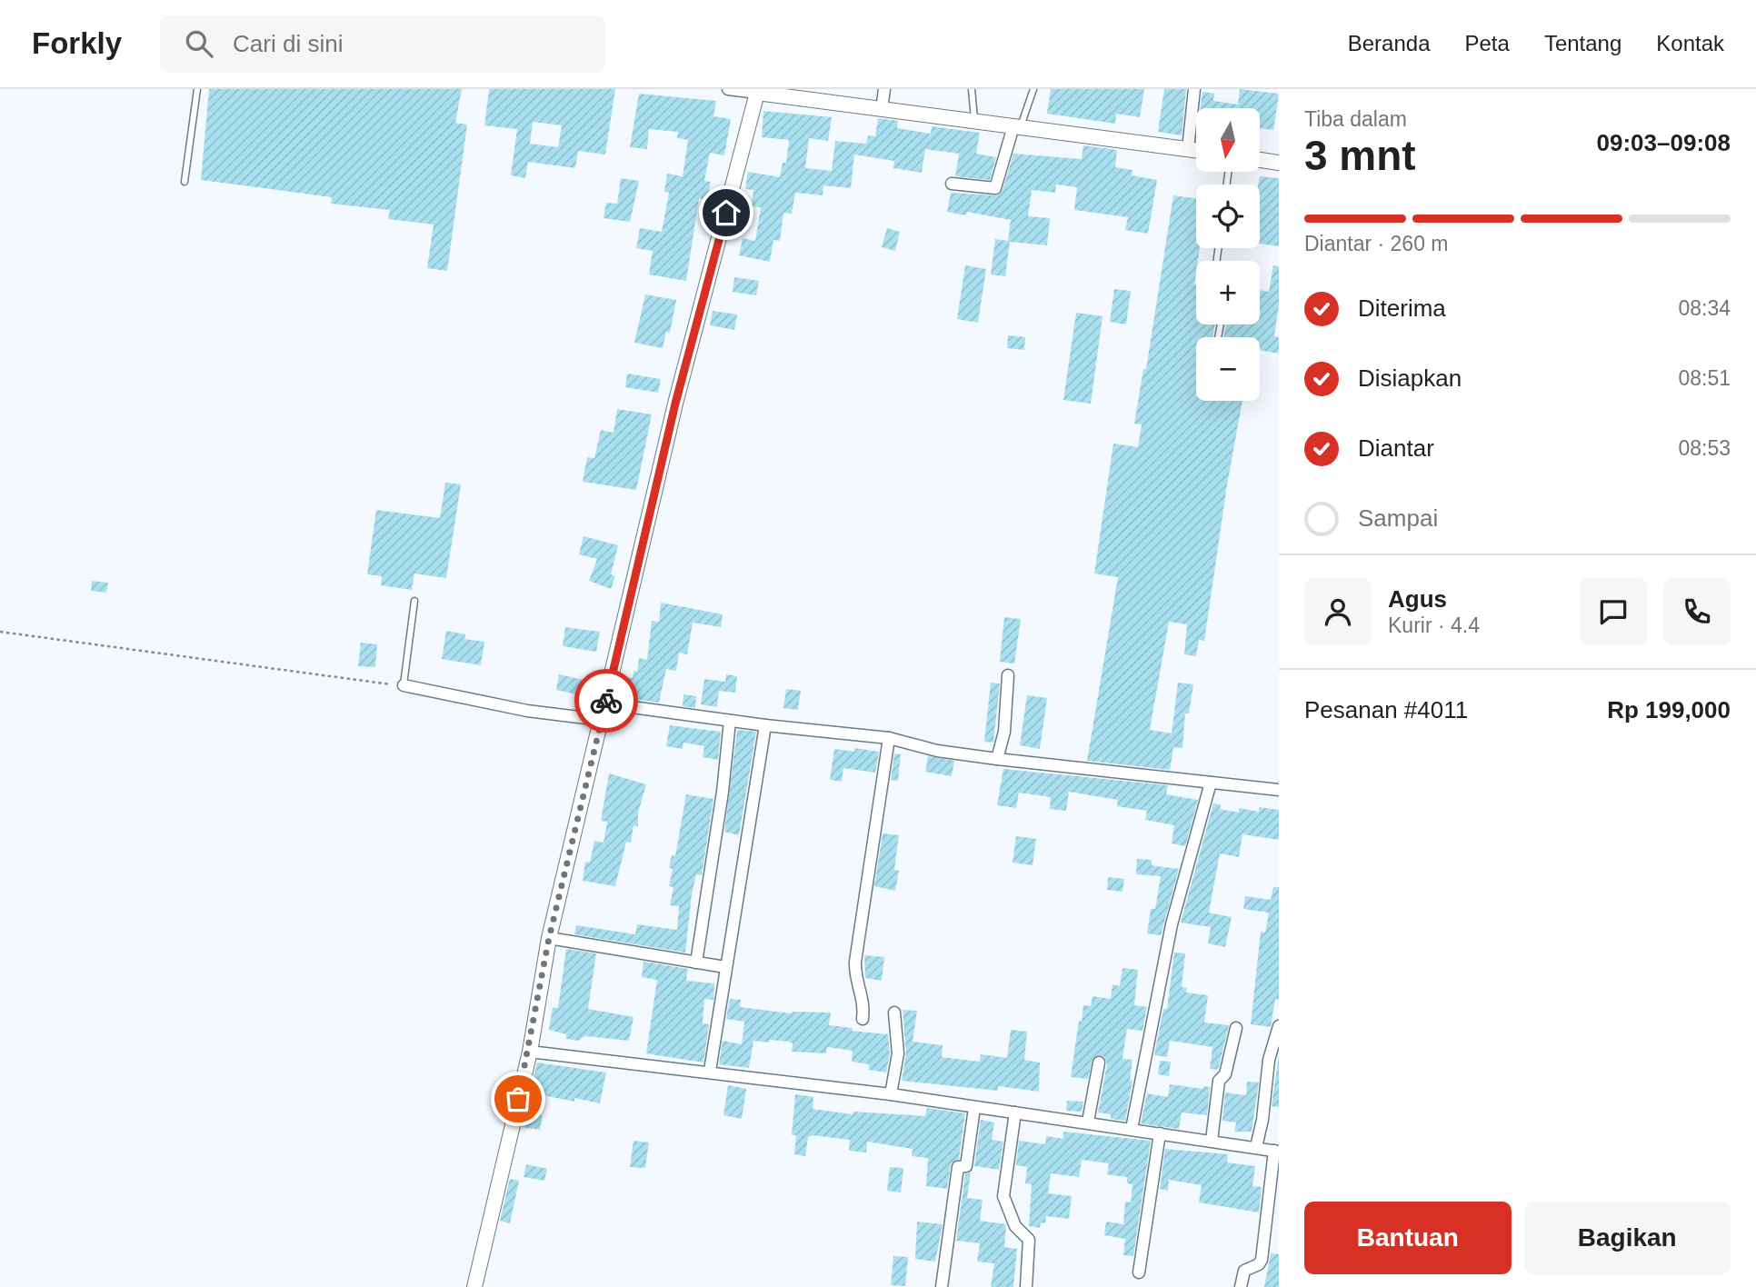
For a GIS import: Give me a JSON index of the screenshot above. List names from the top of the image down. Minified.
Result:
{"north":"bottom","page":{"header":"Forkly","search":"Cari di sini","nav":["Beranda","Peta","Tentang","Kontak"],"heading":["3 mnt","Tiba dalam","09:03–09:08"],"panel":["Agus","Kurir · 4.4","Pesanan #4011","Rp 199,000"],"map_buttons":["+","−"],"bar":"Diantar · 260 m","list":[["Diterima","08:34"],["Disiapkan","08:51"],["Diantar","08:53"],"Sampai"],"buttons":["Bantuan","Bagikan"]}}
